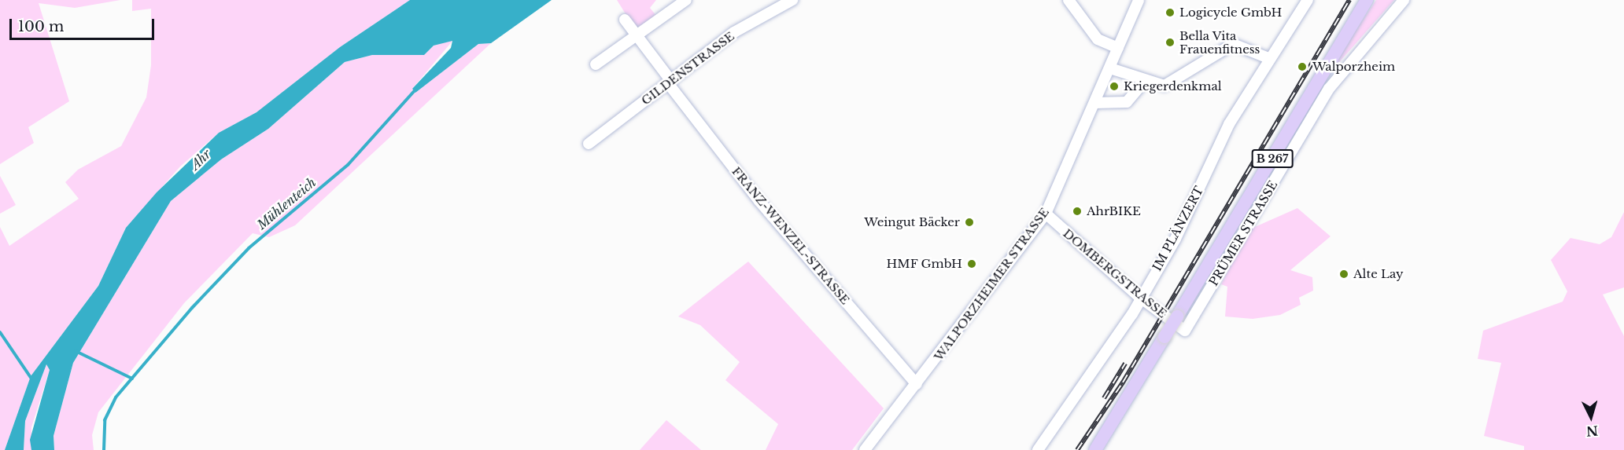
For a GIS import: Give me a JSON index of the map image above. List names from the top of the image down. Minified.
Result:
{"streets":{"main road":["B 267"],"street":["GILDENSTRASSE","IM PLÄNZERT","PRÜMER STRASSE","FRANZ-WENZEL-STRASSE","DOMBERGSTRASSE","WALPORZHEIMER STRASSE"]},"crossings":[["GILDENSTRASSE","FRANZ-WENZEL-STRASSE"],["IM PLÄNZERT","DOMBERGSTRASSE"],["PRÜMER STRASSE","DOMBERGSTRASSE"],["FRANZ-WENZEL-STRASSE","WALPORZHEIMER STRASSE"],["DOMBERGSTRASSE","WALPORZHEIMER STRASSE"]],"water":["Ahr","Mühlenteich"],"places":["Logicycle GmbH","Bella Vita Frauenfitness","Walporzheim","Kriegerdenkmal","AhrBIKE","Weingut Bäcker","HMF GmbH","Alte Lay"],"scale_bar":"100 m","north":"bottom"}
